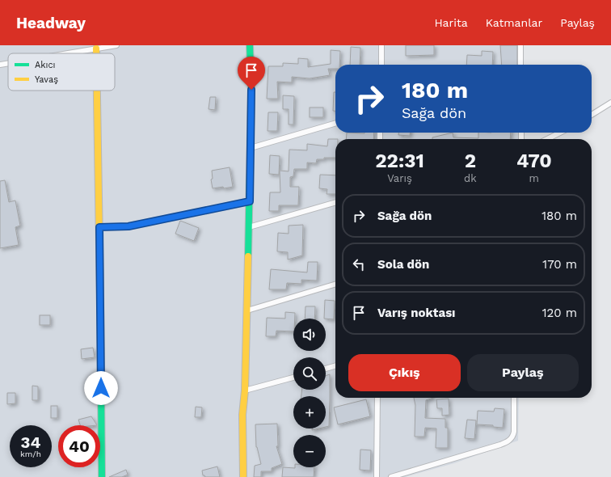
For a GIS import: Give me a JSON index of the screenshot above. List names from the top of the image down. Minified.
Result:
{"legend":["Akıcı","Yavaş"],"page":{"header":"Headway","nav":["Harita","Katmanlar","Paylaş"],"turn":["180 m","Sağa dön"],"eta":["22:31","Varış","2","dk","470","m"],"list":[{"name":"Sağa dön","value":"180 m"},{"name":"Sola dön","value":"170 m"},{"name":"Varış noktası","value":"120 m"}],"map_buttons":["+","−"],"buttons":["Çıkış","Paylaş"],"speed":"34 km/h","limit":"40"}}
